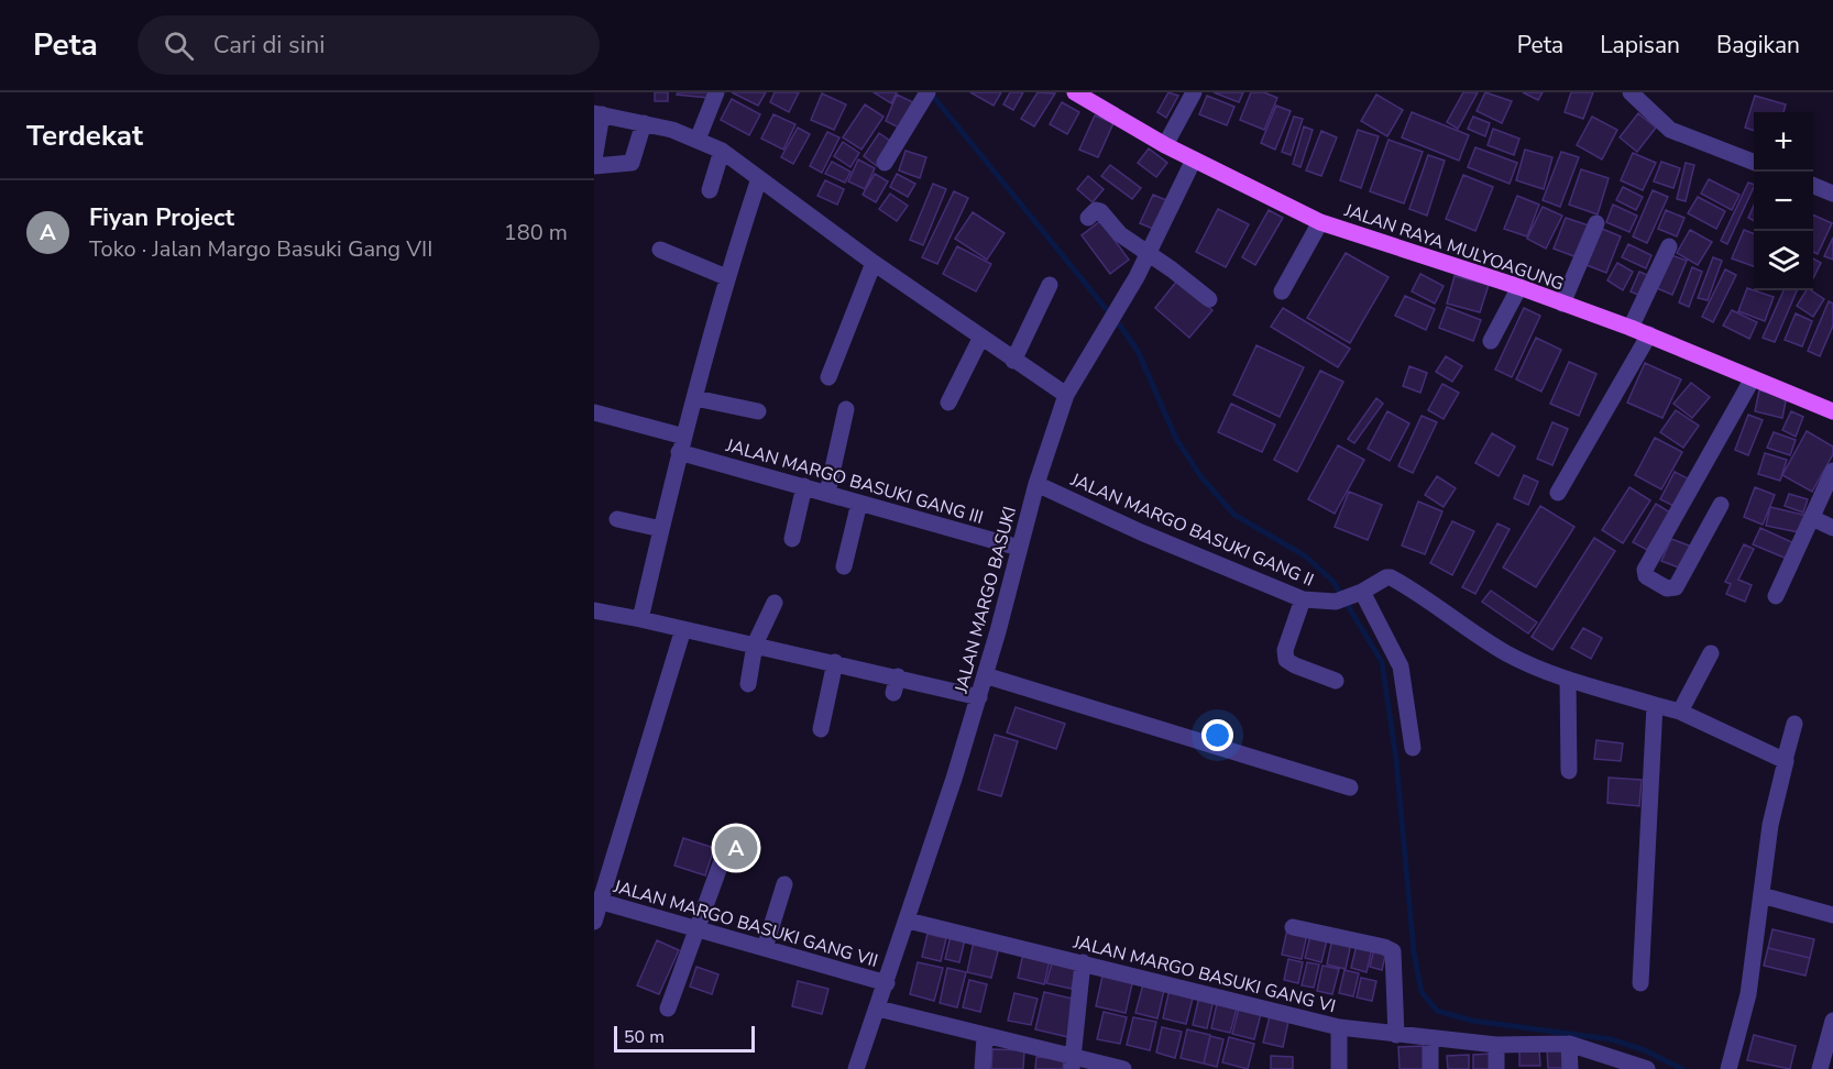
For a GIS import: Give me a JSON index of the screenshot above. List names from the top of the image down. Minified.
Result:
{"streets":{"main road":["JALAN RAYA MULYOAGUNG"],"street":["JALAN MARGO BASUKI GANG III","JALAN MARGO BASUKI GANG II","JALAN MARGO BASUKI","JALAN MARGO BASUKI GANG VII","JALAN MARGO BASUKI GANG VI"]},"crossings":[["JALAN RAYA MULYOAGUNG","JALAN MARGO BASUKI"],["JALAN MARGO BASUKI GANG III","JALAN MARGO BASUKI"],["JALAN MARGO BASUKI GANG II","JALAN MARGO BASUKI"],["JALAN MARGO BASUKI","JALAN MARGO BASUKI GANG VII"],["JALAN MARGO BASUKI","JALAN MARGO BASUKI GANG VI"]],"scale_bar":"50 m","page":{"header":"Peta","search":"Cari di sini","nav":["Peta","Lapisan","Bagikan"],"heading":"Terdekat","map_buttons":["+","−"],"list":[{"mark":"A","name":"Fiyan Project","note":"Toko · Jalan Margo Basuki Gang VII","value":"180 m"}],"pins":"A","scale":"50 m"}}
